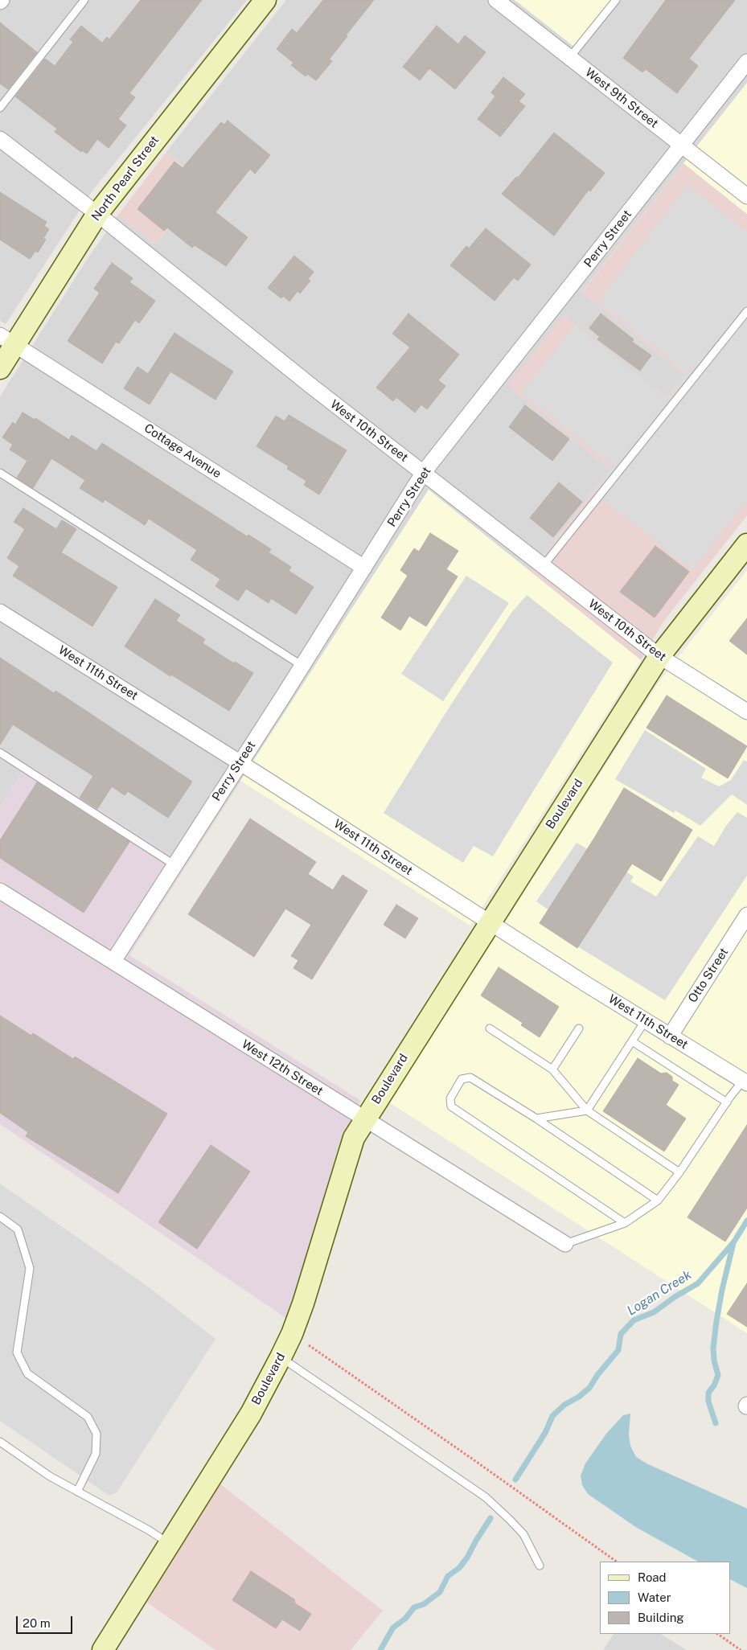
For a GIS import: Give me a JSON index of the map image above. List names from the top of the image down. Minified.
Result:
{"streets":{"main road":["North Pearl Street","Boulevard"],"street":["West 9th Street","Perry Street","West 10th Street","Cottage Avenue","West 11th Street","Otto Street","West 12th Street"]},"crossings":[["West 9th Street","Perry Street"],["North Pearl Street","West 10th Street"],["North Pearl Street","Cottage Avenue"],["Perry Street","West 10th Street"],["Perry Street","Cottage Avenue"],["Perry Street","West 11th Street"],["Perry Street","West 12th Street"],["West 10th Street","Boulevard"],["West 11th Street","Boulevard"],["West 11th Street","Otto Street"],["Boulevard","West 12th Street"]],"water":["Logan Creek"],"legend":["Road","Water","Building"],"scale_bar":"20 m"}
